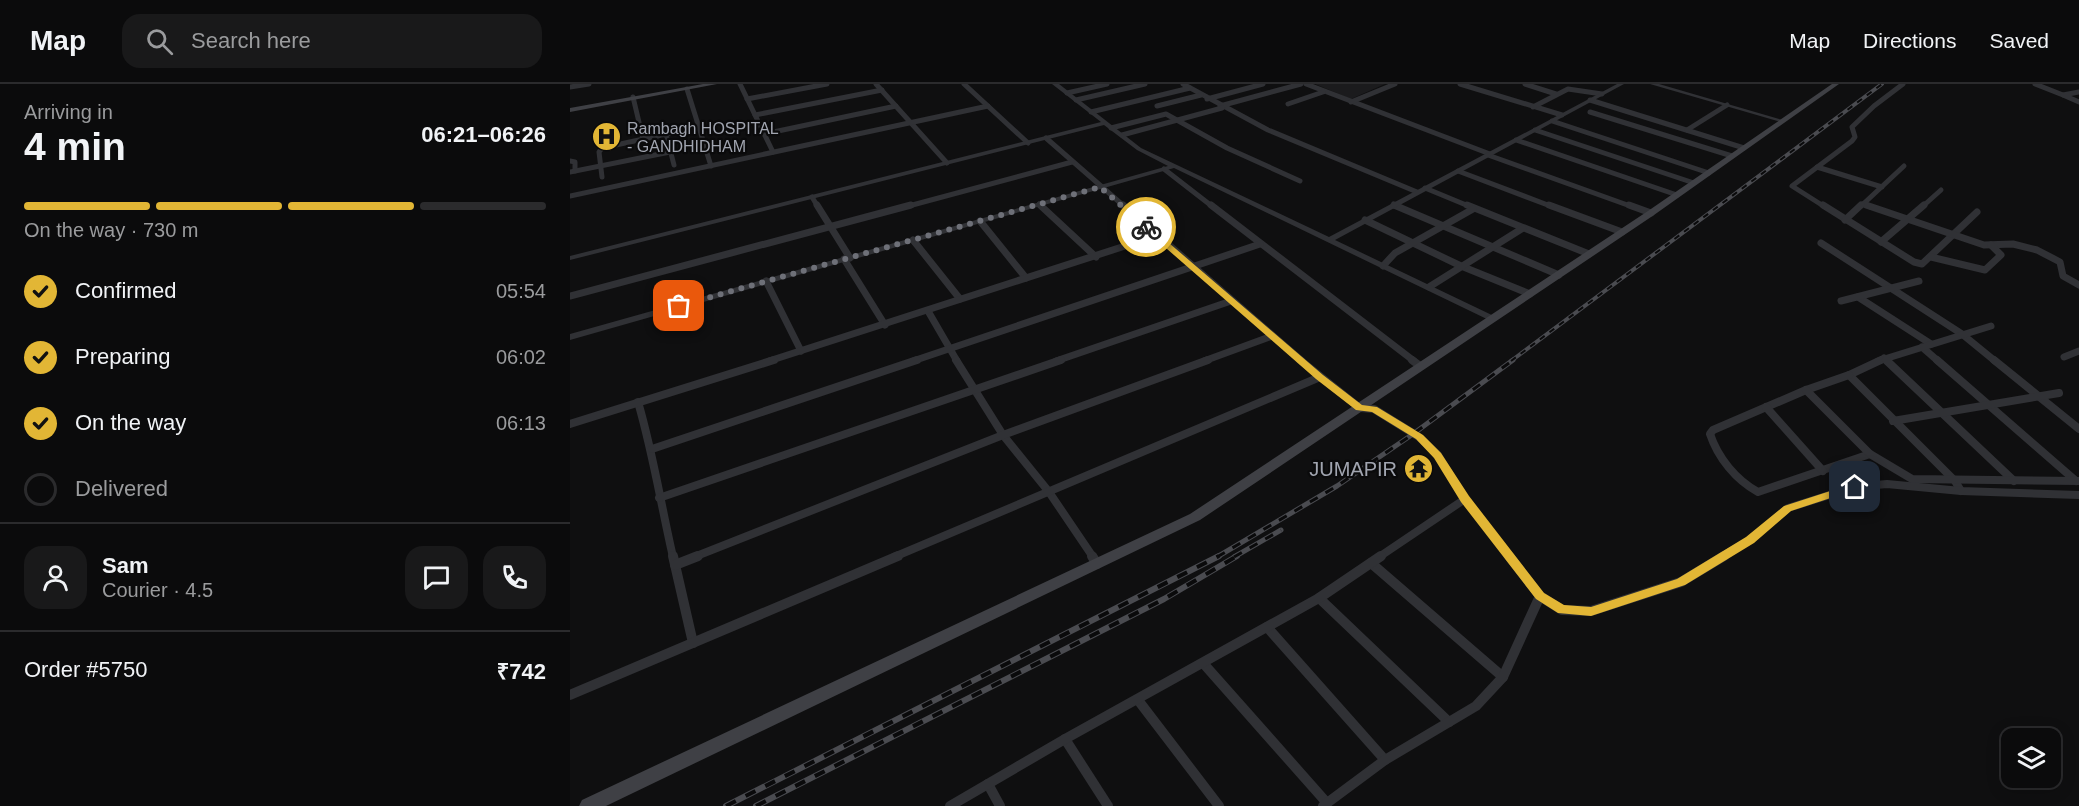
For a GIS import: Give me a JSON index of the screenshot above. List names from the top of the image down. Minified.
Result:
{"places":{"hospital":["Rambagh HOSPITAL - GANDHIDHAM"],"temple":["JUMAPIR"]},"page":{"header":"Map","search":"Search here","nav":["Map","Directions","Saved"],"heading":["4 min","Arriving in","06:21–06:26"],"panel":["Sam","Courier · 4.5","Order #5750","₹742"],"bar":"On the way · 730 m","list":[["Confirmed","05:54"],["Preparing","06:02"],["On the way","06:13"],"Delivered"]}}
